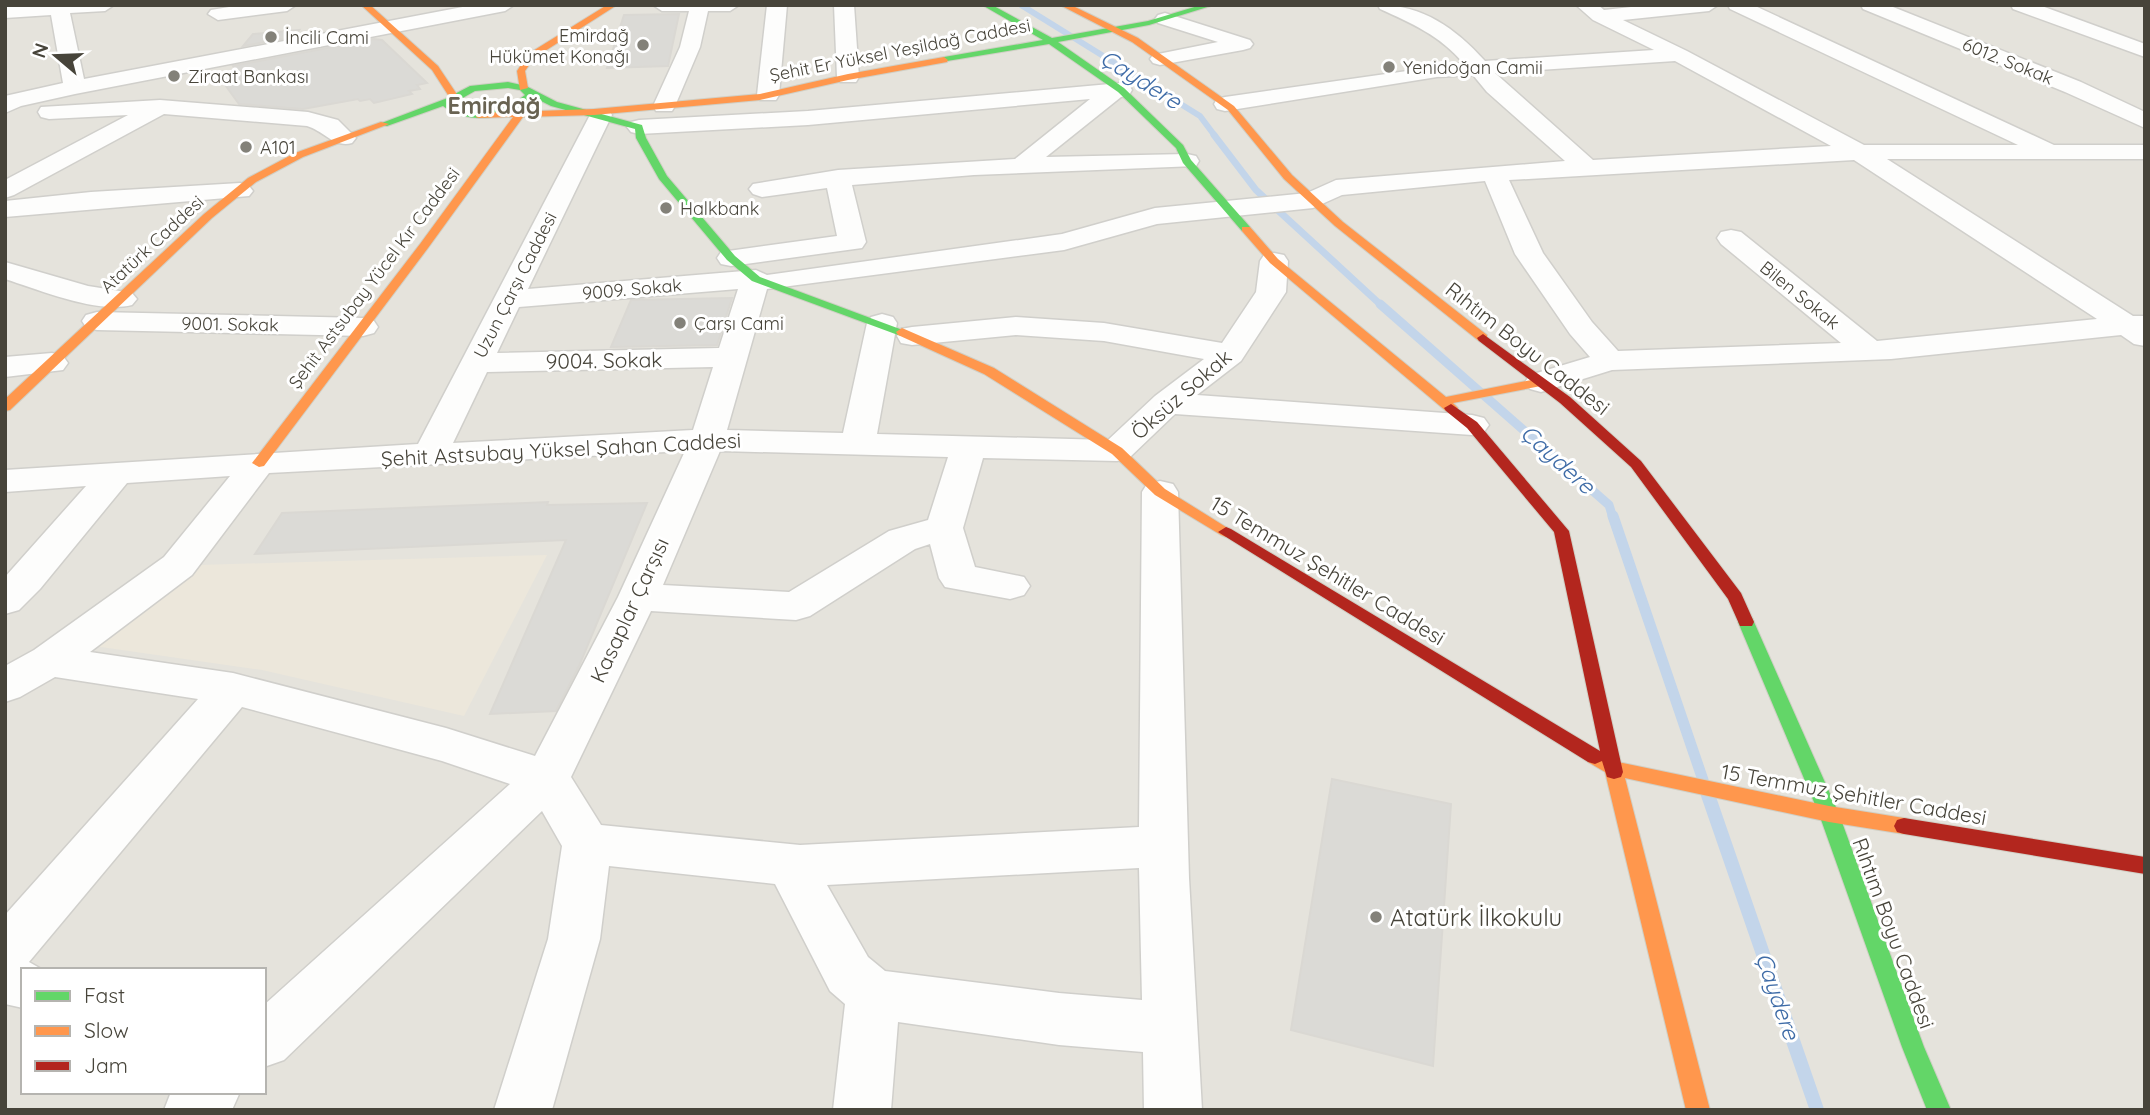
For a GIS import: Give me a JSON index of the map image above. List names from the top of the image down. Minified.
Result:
{"streets":{"main road":["Şehit Er Yüksel Yeşildağ Caddesi","Atatürk Caddesi","Şehit Astsubay Yücel Kır Caddesi","Rıhtım Boyu Caddesi","15 Temmuz Şehitler Caddesi"],"street":["6012. Sokak","Uzun Çarşı Caddesi","9009. Sokak","Bilen Sokak","9001. Sokak","9004. Sokak","Öksüz Sokak","Şehit Astsubay Yüksel Şahan Caddesi","Kasaplar Çarşısı"]},"crossings":[["Şehit Er Yüksel Yeşildağ Caddesi","Uzun Çarşı Caddesi"],["Şehit Er Yüksel Yeşildağ Caddesi","Rıhtım Boyu Caddesi"],["Atatürk Caddesi","9001. Sokak"],["Şehit Astsubay Yücel Kır Caddesi","9001. Sokak"],["Şehit Astsubay Yücel Kır Caddesi","Şehit Astsubay Yüksel Şahan Caddesi"],["Uzun Çarşı Caddesi","9009. Sokak"],["Uzun Çarşı Caddesi","9004. Sokak"],["Uzun Çarşı Caddesi","Şehit Astsubay Yüksel Şahan Caddesi"],["9009. Sokak","Rıhtım Boyu Caddesi"],["9009. Sokak","15 Temmuz Şehitler Caddesi"],["9009. Sokak","Kasaplar Çarşısı"],["Rıhtım Boyu Caddesi","15 Temmuz Şehitler Caddesi"],["9004. Sokak","Kasaplar Çarşısı"],["Öksüz Sokak","Şehit Astsubay Yüksel Şahan Caddesi"],["Öksüz Sokak","15 Temmuz Şehitler Caddesi"],["Şehit Astsubay Yüksel Şahan Caddesi","15 Temmuz Şehitler Caddesi"],["Şehit Astsubay Yüksel Şahan Caddesi","Kasaplar Çarşısı"],["15 Temmuz Şehitler Caddesi","Kasaplar Çarşısı"]],"districts":["Emirdağ"],"water":["Çaydere"],"places":["İncili Cami","Emirdağ Hükümet Konağı","Yenidoğan Camii","Ziraat Bankası","A101","Halkbank","Çarşı Cami","Atatürk İlkokulu"],"legend":["Fast","Slow","Jam"],"north":"left"}
